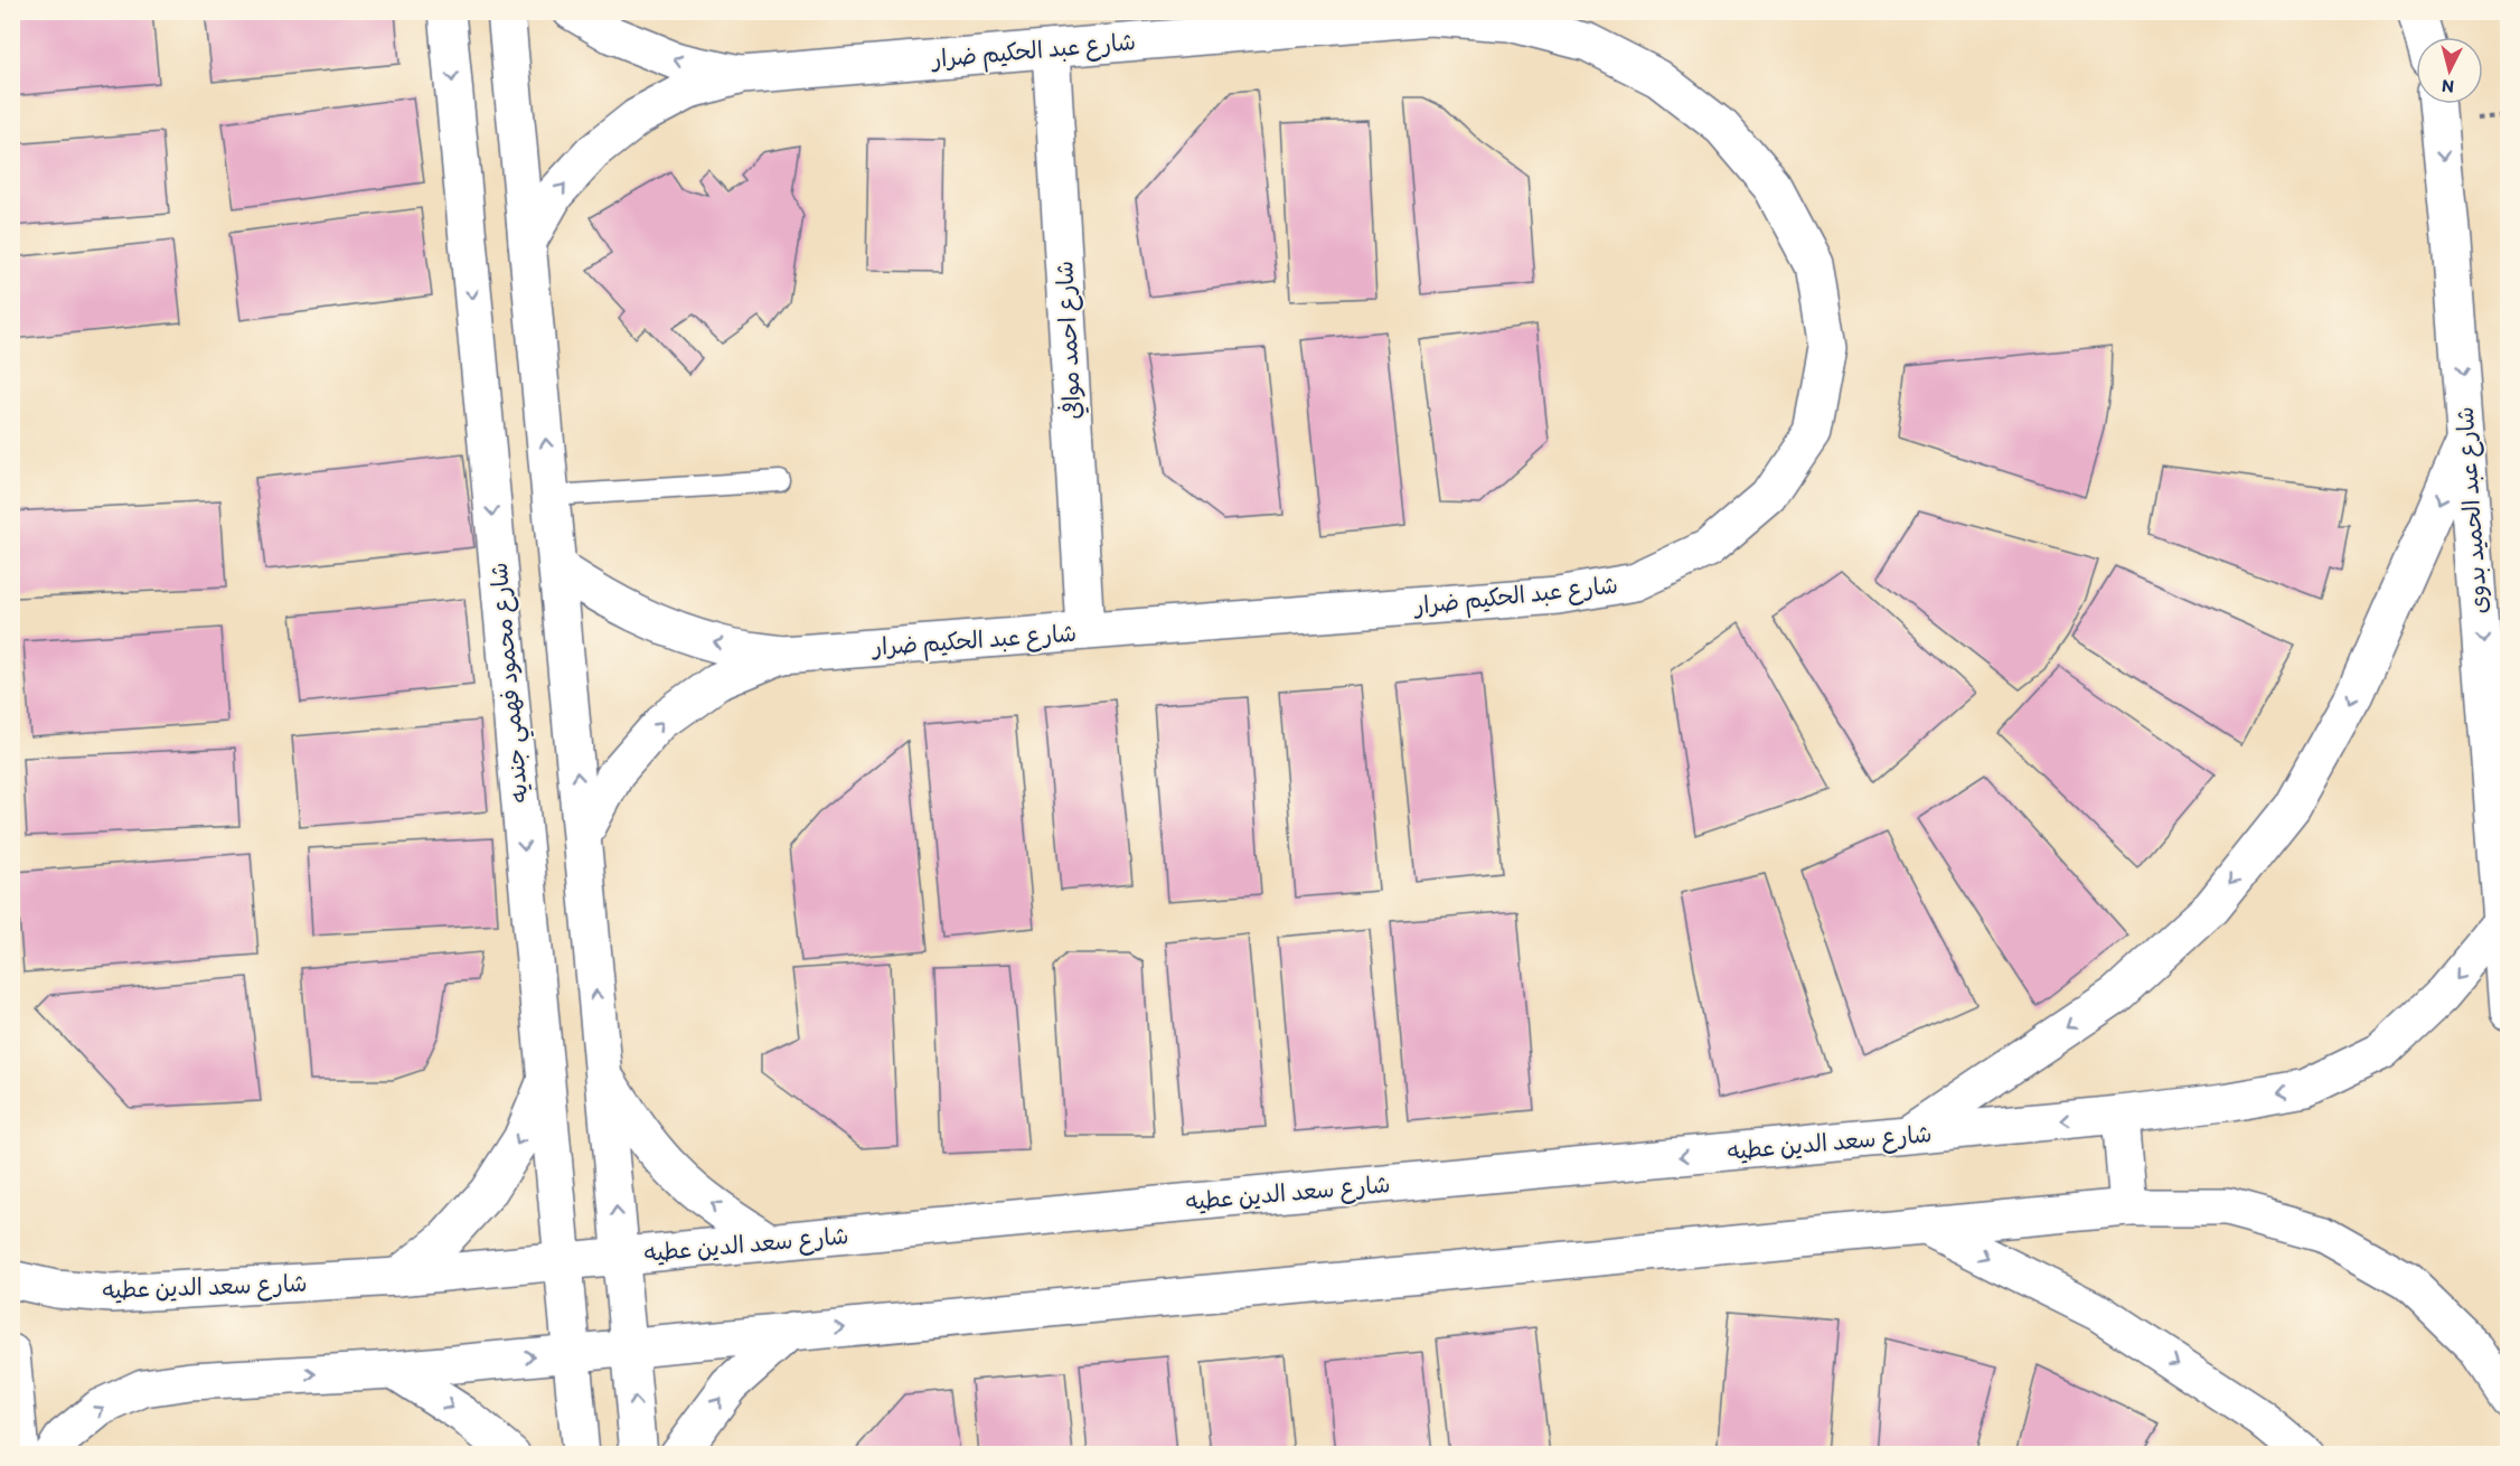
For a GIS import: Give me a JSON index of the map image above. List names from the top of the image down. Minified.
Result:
{"streets":{"street":["شارع عبد الحكيم ضرار","شارع احمد موافي","شارع عبد الحميد بدوى","شارع محمود فهمي جنديه","شارع سعد الدين عطيه"]},"crossings":[["شارع عبد الحكيم ضرار","شارع احمد موافي"],["شارع عبد الحميد بدوى","شارع سعد الدين عطيه"],["شارع محمود فهمي جنديه","شارع سعد الدين عطيه"]],"one_way":["شارع عبد الحميد بدوى"],"north":"bottom"}
